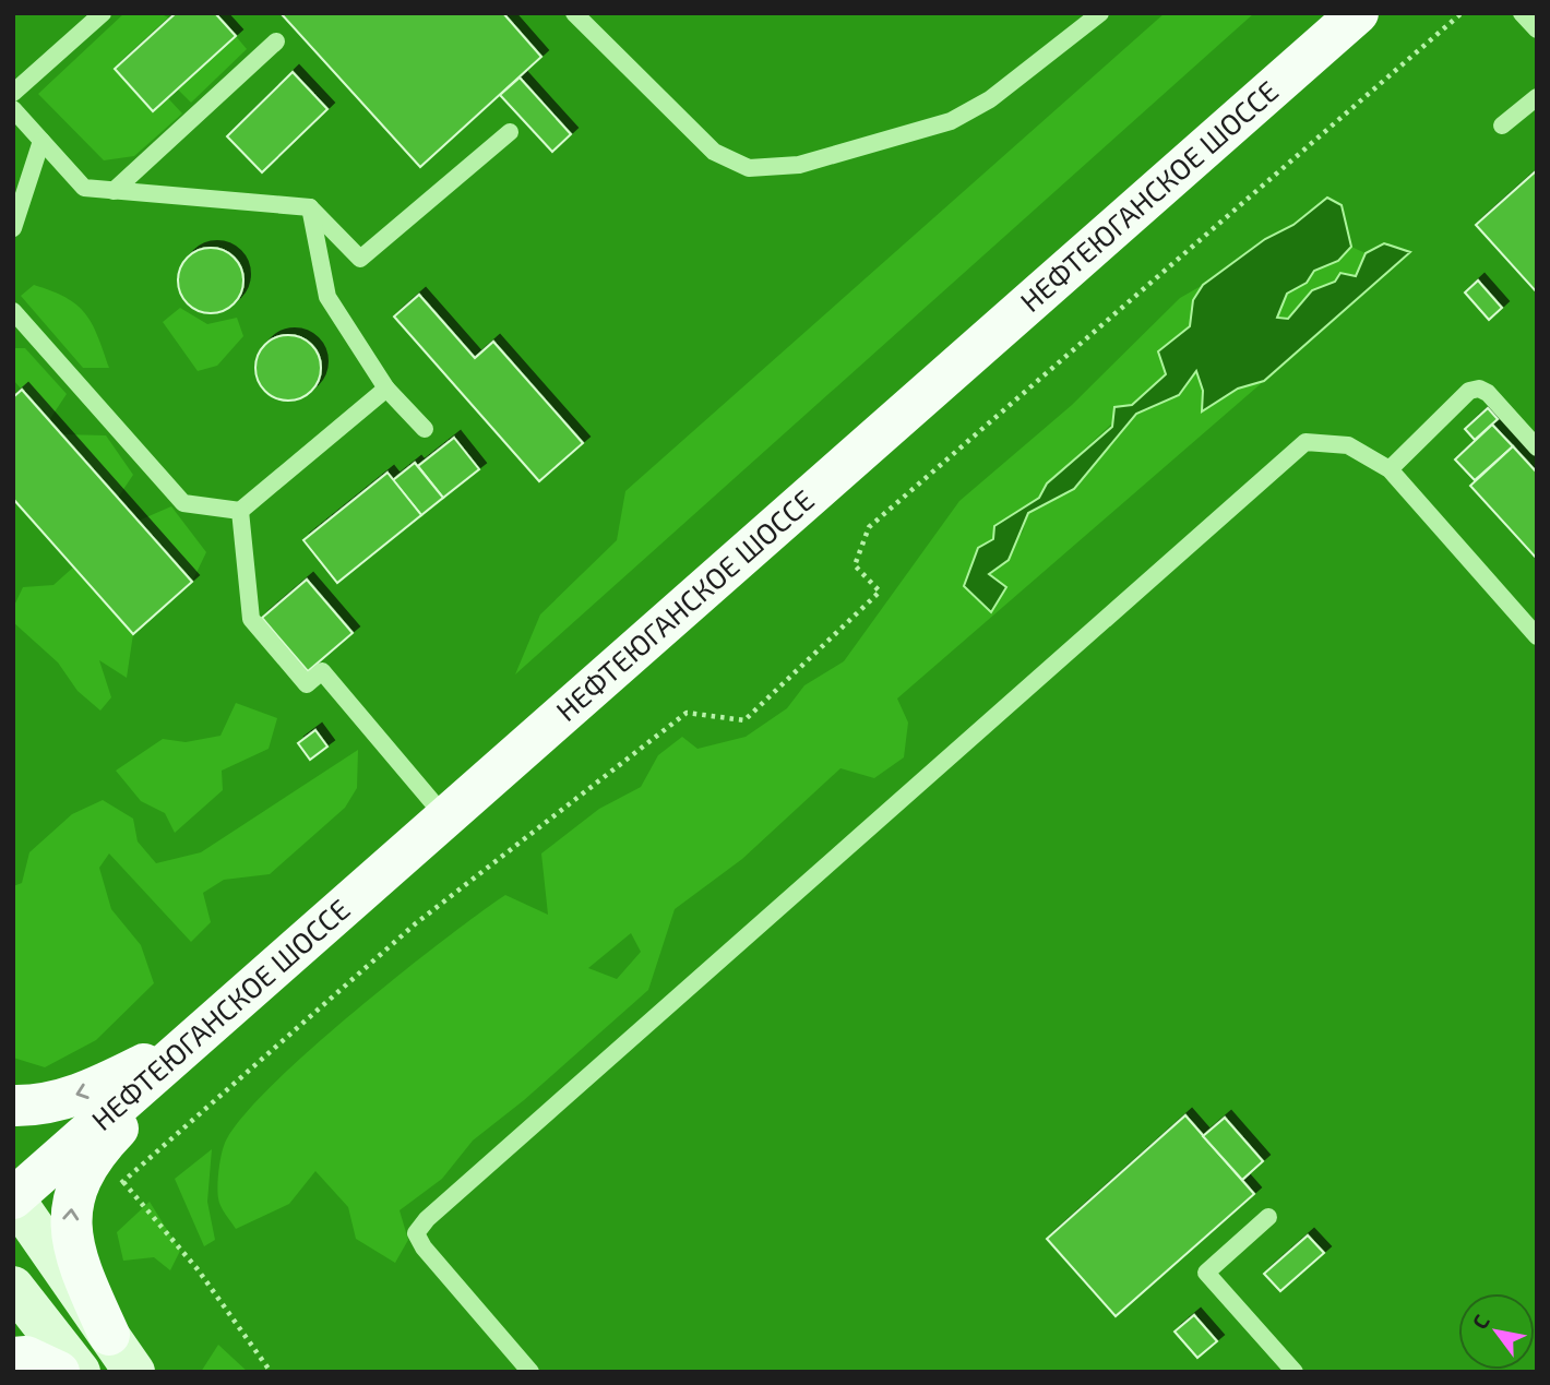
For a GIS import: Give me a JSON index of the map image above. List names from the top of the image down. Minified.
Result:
{"streets":{"main road":["НЕФТЕЮГАНСКОЕ ШОССЕ"]},"north":"top left"}
